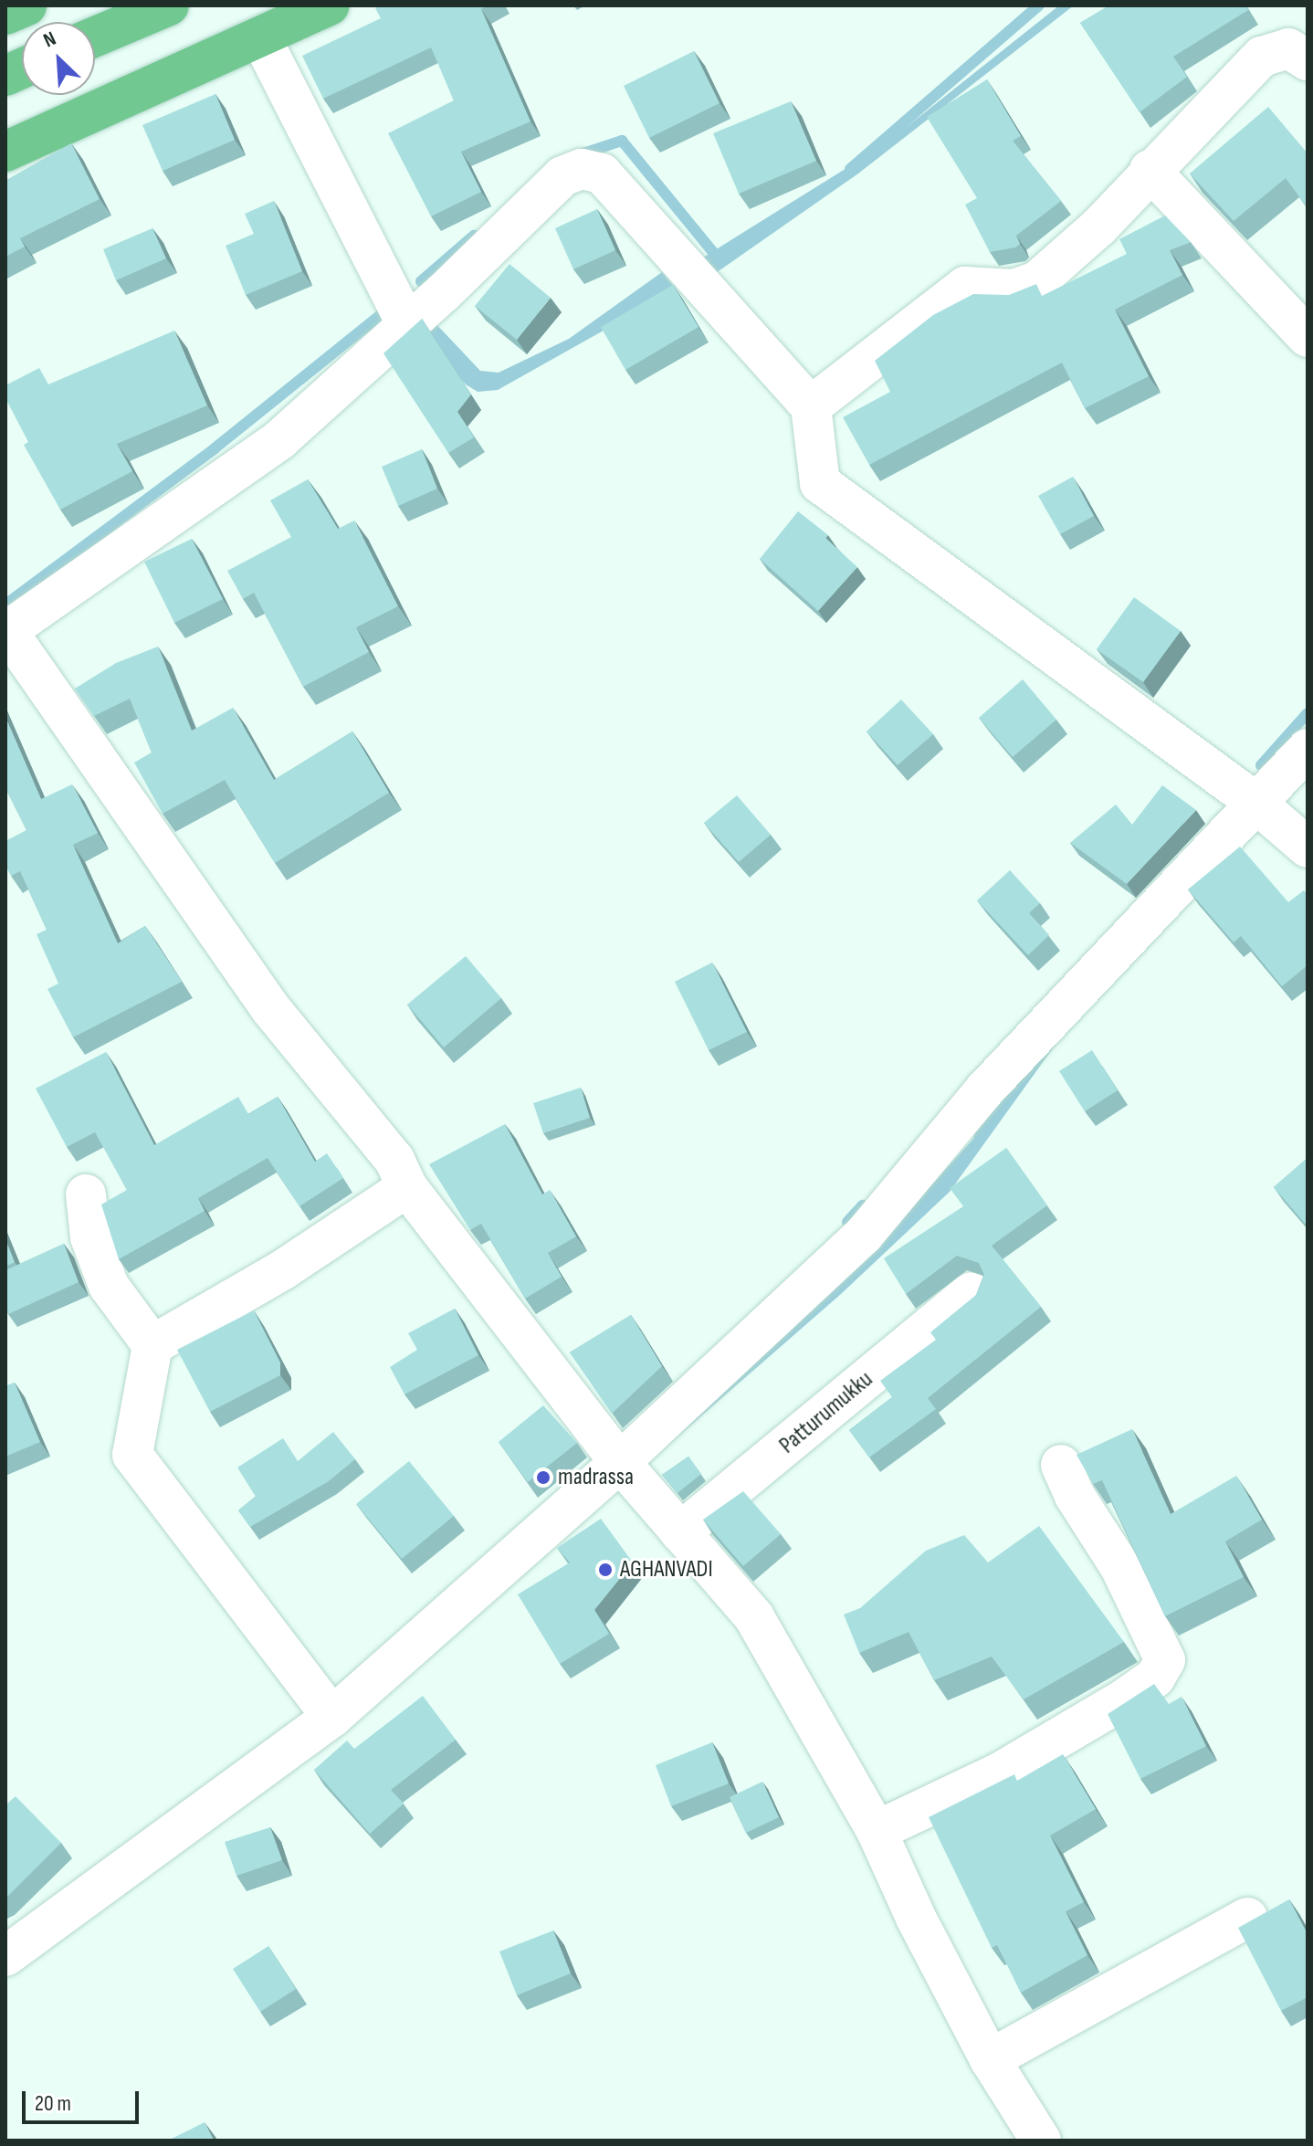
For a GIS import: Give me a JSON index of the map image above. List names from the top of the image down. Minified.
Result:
{"streets":{"street":["Patturumukku"]},"places":["madrassa","AGHANVADI"],"scale_bar":"20 m","north":"top left"}
